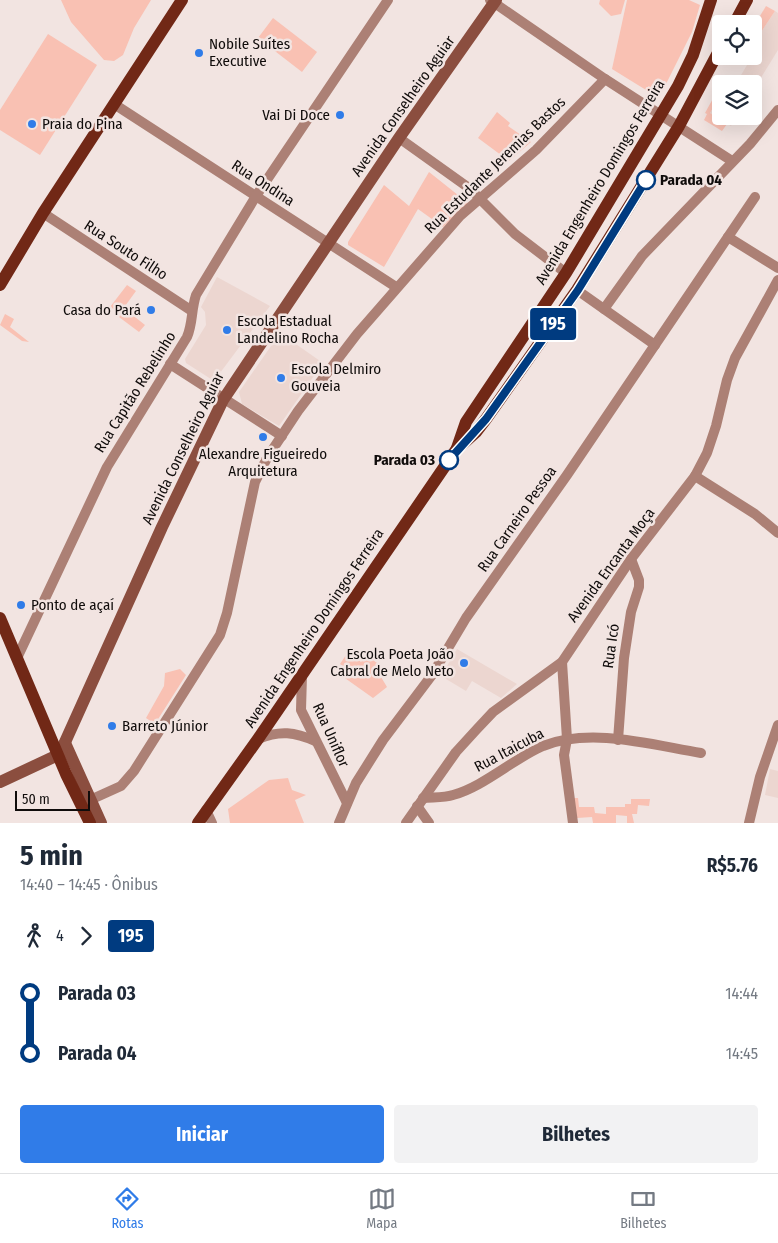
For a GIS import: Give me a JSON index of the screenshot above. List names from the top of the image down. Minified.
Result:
{"streets":{"main road":["Avenida Conselheiro Aguiar","Avenida Engenheiro Domingos Ferreira"],"street":["Rua Estudante Jeremias Bastos","Rua Ondina","Rua Souto Filho","Rua Capitão Rebelinho","Rua Carneiro Pessoa","Avenida Encanta Moça","Rua Icó","Rua Uniflor","Rua Itaicuba"]},"crossings":[["Avenida Conselheiro Aguiar","Rua Ondina"],["Rua Estudante Jeremias Bastos","Rua Ondina"],["Avenida Engenheiro Domingos Ferreira","Rua Uniflor"],["Rua Ondina","Rua Capitão Rebelinho"],["Rua Souto Filho","Rua Capitão Rebelinho"],["Rua Carneiro Pessoa","Rua Uniflor"],["Avenida Encanta Moça","Rua Icó"],["Avenida Encanta Moça","Rua Itaicuba"],["Rua Icó","Rua Itaicuba"]],"places":["Nobile Suítes Executive","Vai Di Doce","Praia do Pina","Parada 04","Casa do Pará","Escola Estadual Landelino Rocha","Escola Delmiro Gouveia","Alexandre Figueiredo Arquitetura","Parada 03","Ponto de açaí","Escola Poeta João Cabral de Melo Neto","Barreto Júnior"],"lines":["bus line 195"],"scale_bar":"50 m","page":{"on_map":"195","scale":"50 m","heading":["5 min","14:40 – 14:45 · Ônibus","R$5.76"],"legs":["4","195"],"list":[{"name":"Parada 03","value":"14:44"},{"name":"Parada 04","value":"14:45"}],"buttons":["Iniciar","Bilhetes"],"tabs":["Rotas","Mapa","Bilhetes"]}}
